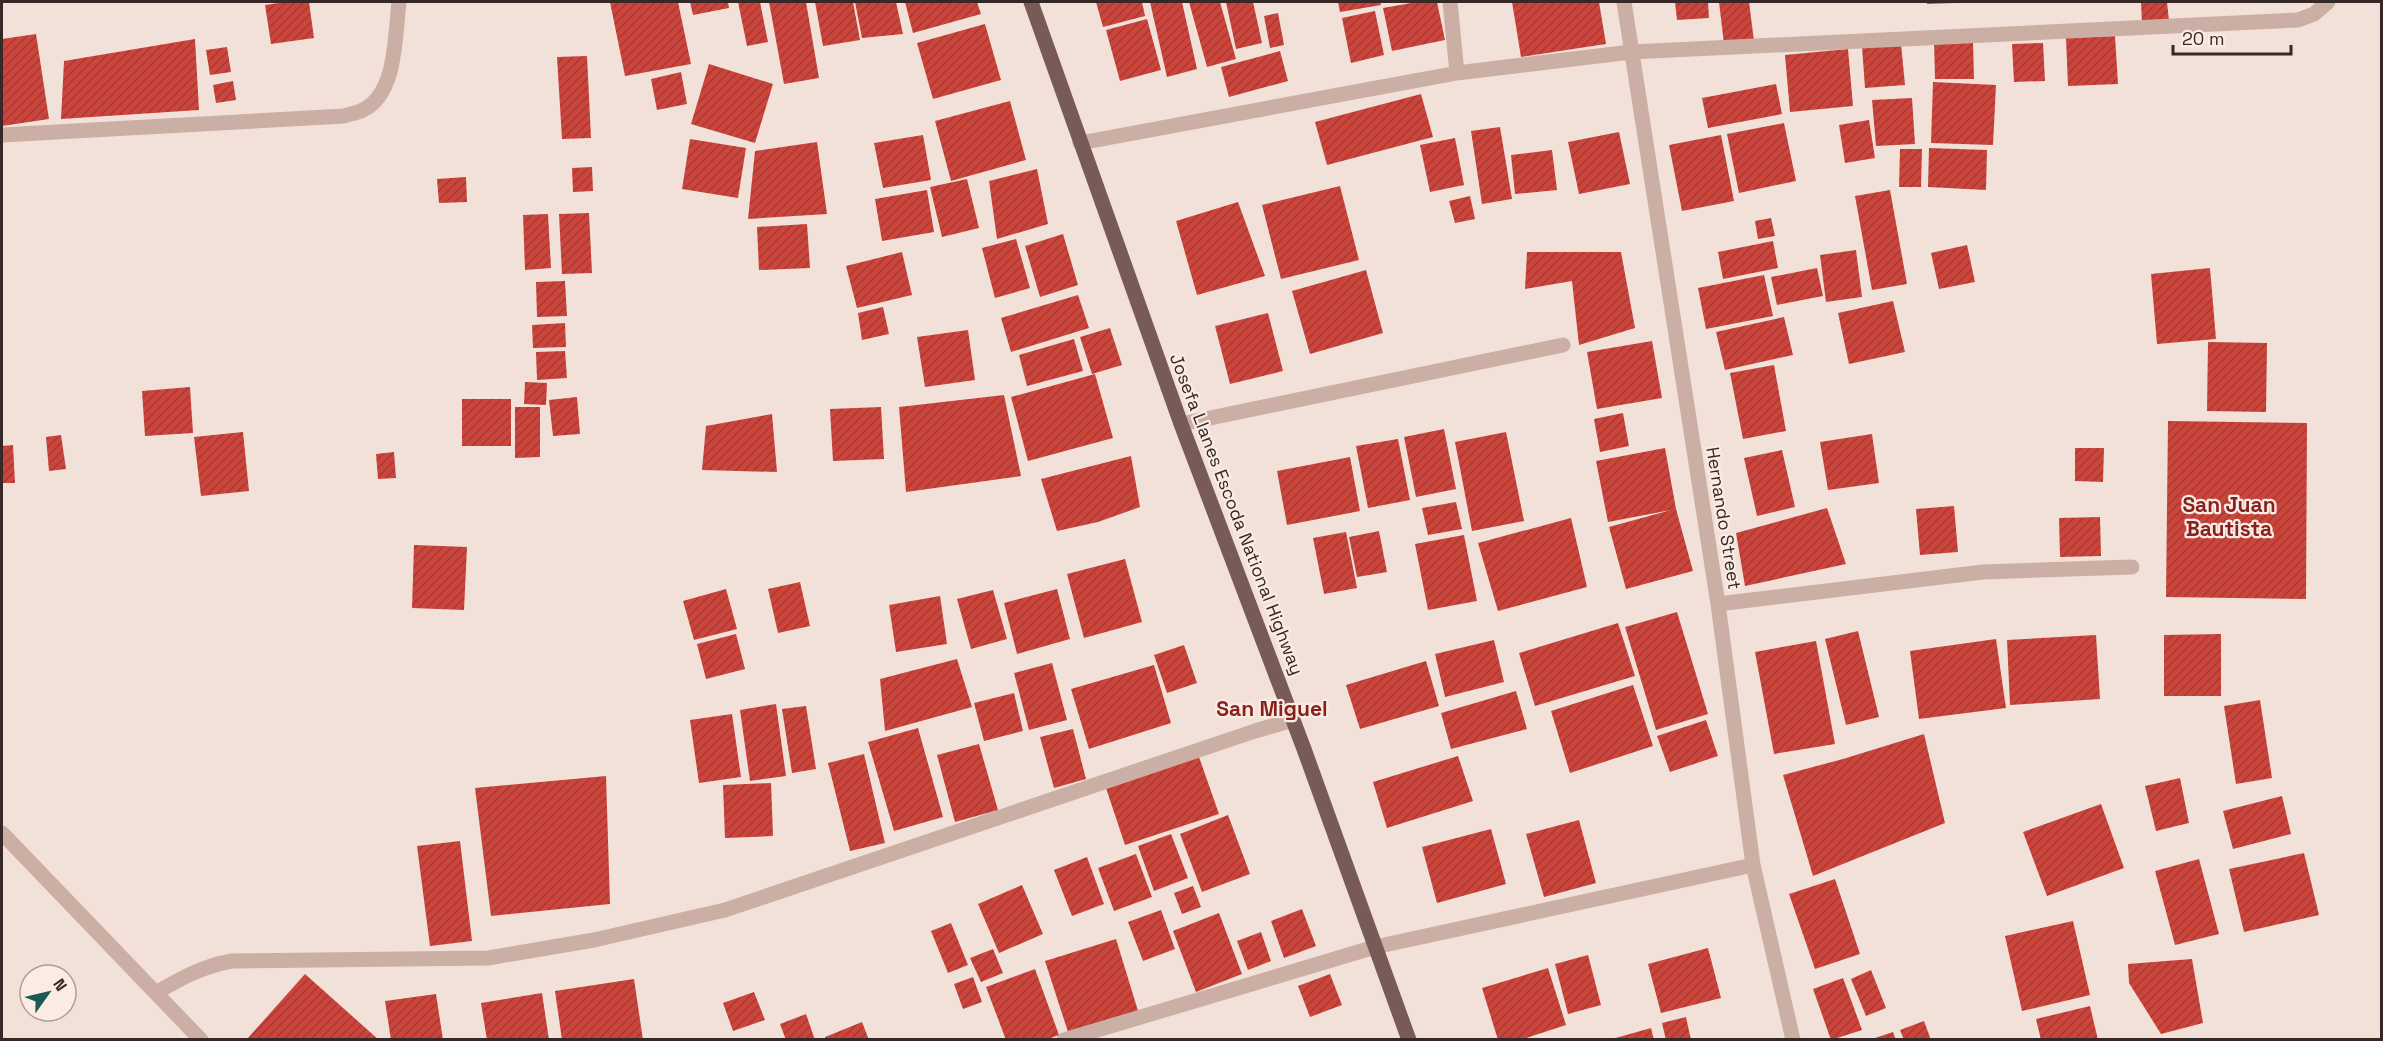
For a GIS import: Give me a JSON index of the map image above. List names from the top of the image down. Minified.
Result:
{"streets":{"main road":["Josefa Llanes Escoda National Highway"],"street":["Hernando Street"]},"districts":["San Juan Bautista","San Miguel"],"scale_bar":"20 m","north":"top right"}
